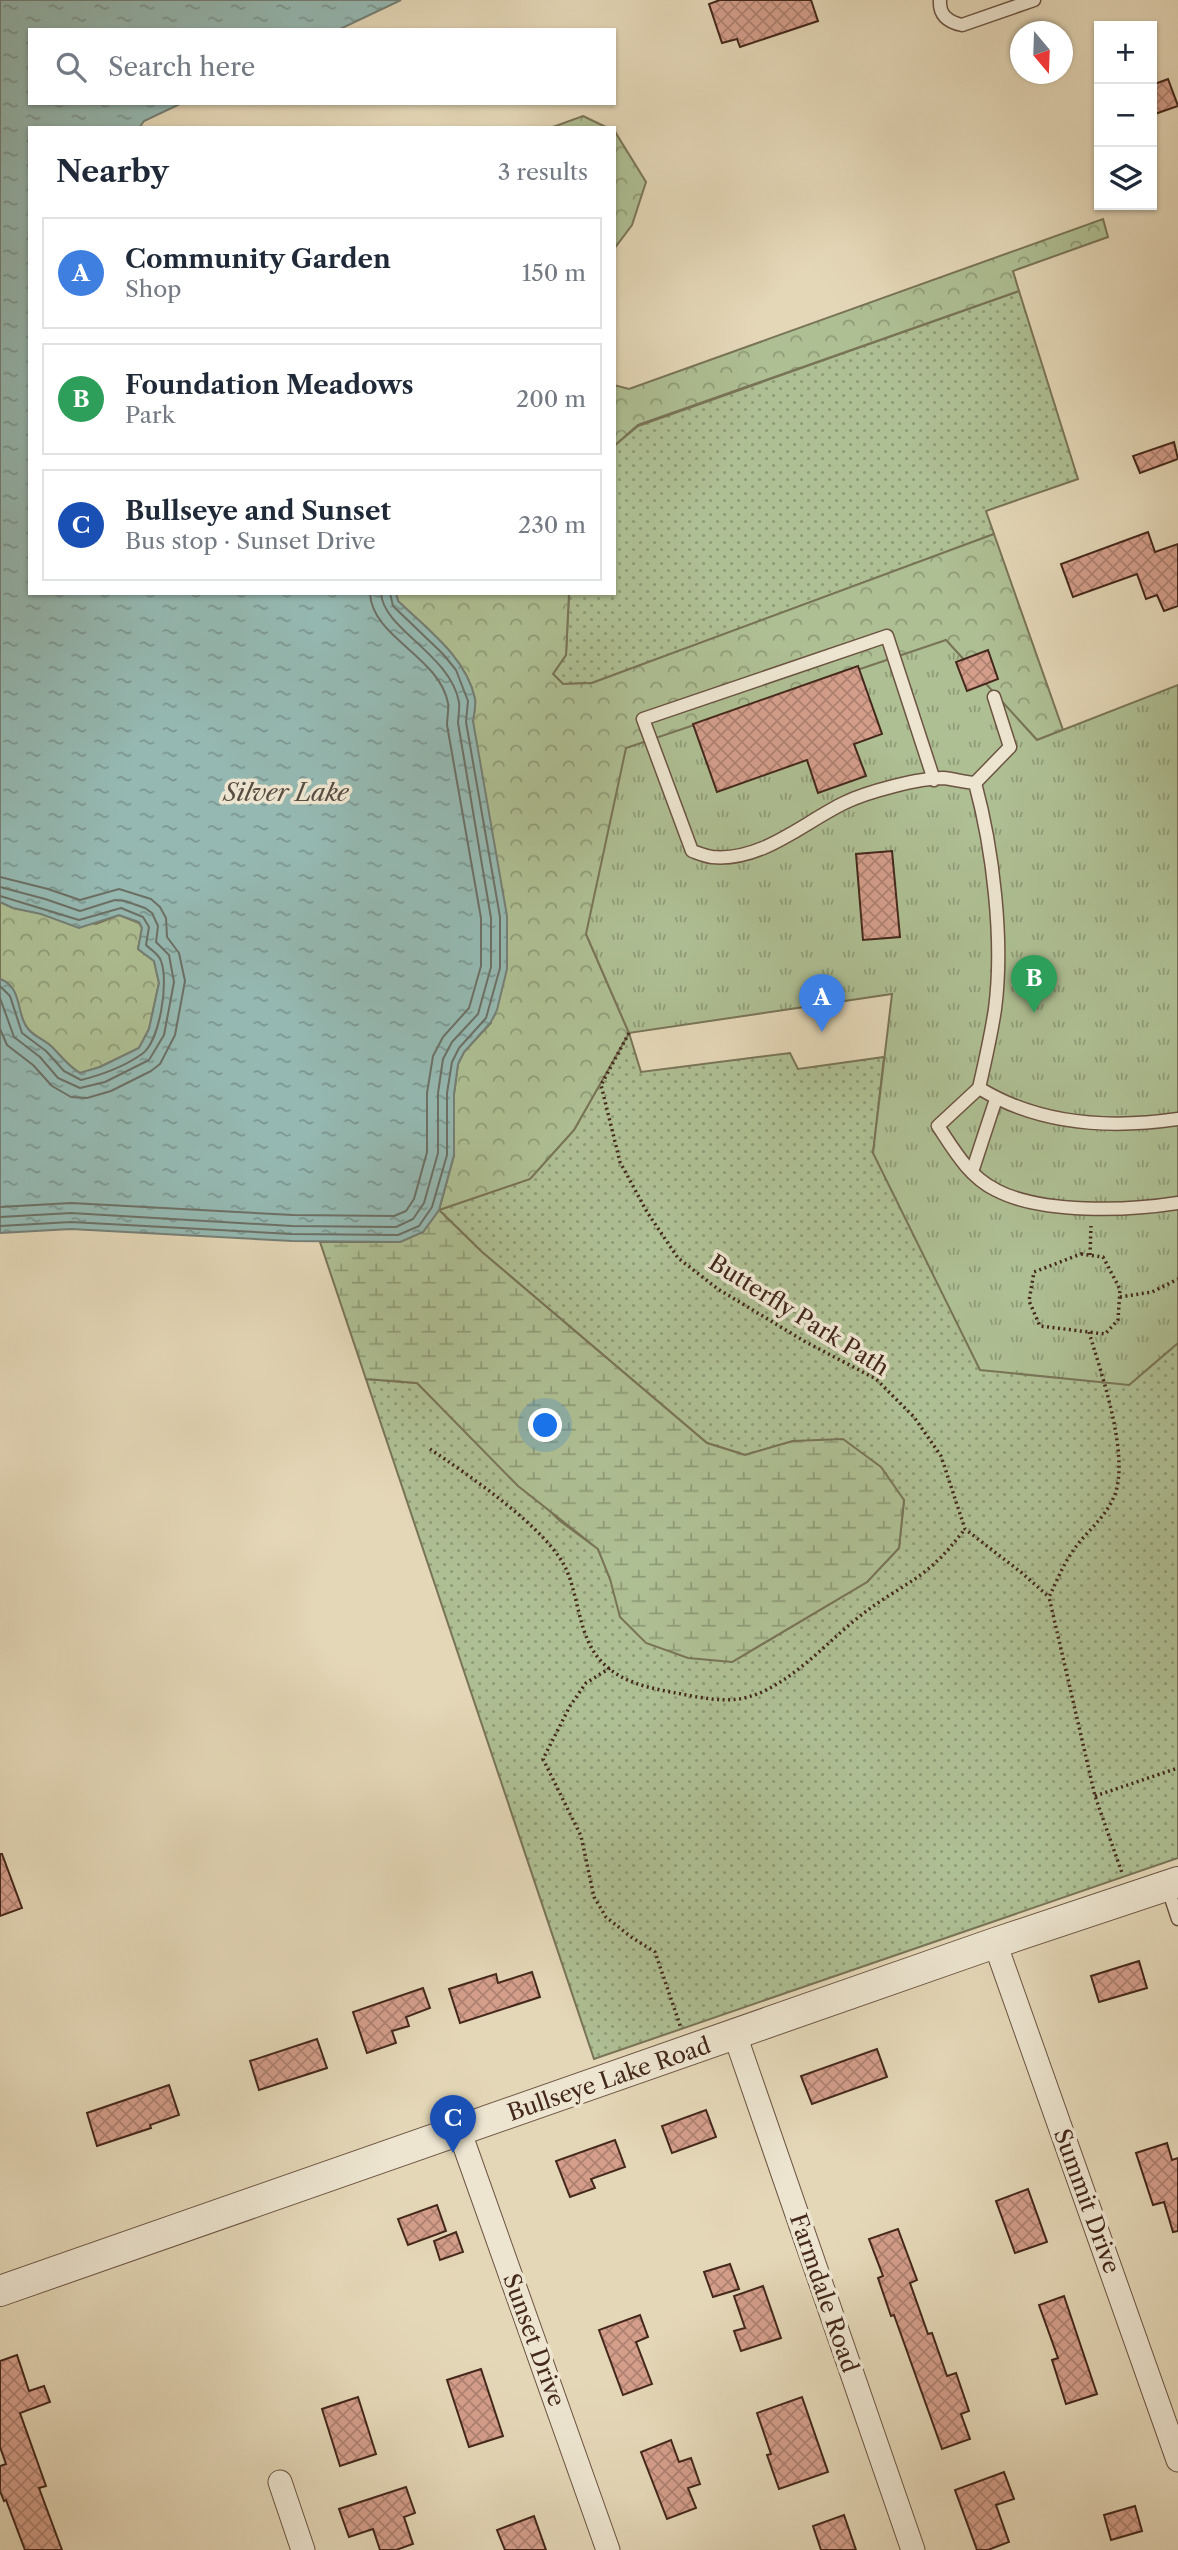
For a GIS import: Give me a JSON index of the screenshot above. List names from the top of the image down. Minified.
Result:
{"streets":{"street":["Bullseye Lake Road","Summit Drive","Farmdale Road","Sunset Drive"],"path":["Butterfly Park Path"]},"crossings":[["Bullseye Lake Road","Summit Drive"],["Bullseye Lake Road","Farmdale Road"],["Bullseye Lake Road","Sunset Drive"]],"water":["Silver Lake"],"north":"bottom","page":{"map_buttons":["+","−"],"search":"Search here","heading":["Nearby","3 results"],"list":[{"mark":"A","name":"Community Garden","note":"Shop","value":"150 m"},{"mark":"B","name":"Foundation Meadows","note":"Park","value":"200 m"},{"mark":"C","name":"Bullseye and Sunset","note":"Bus stop · Sunset Drive","value":"230 m"}],"pins":["B","A","C"]}}
